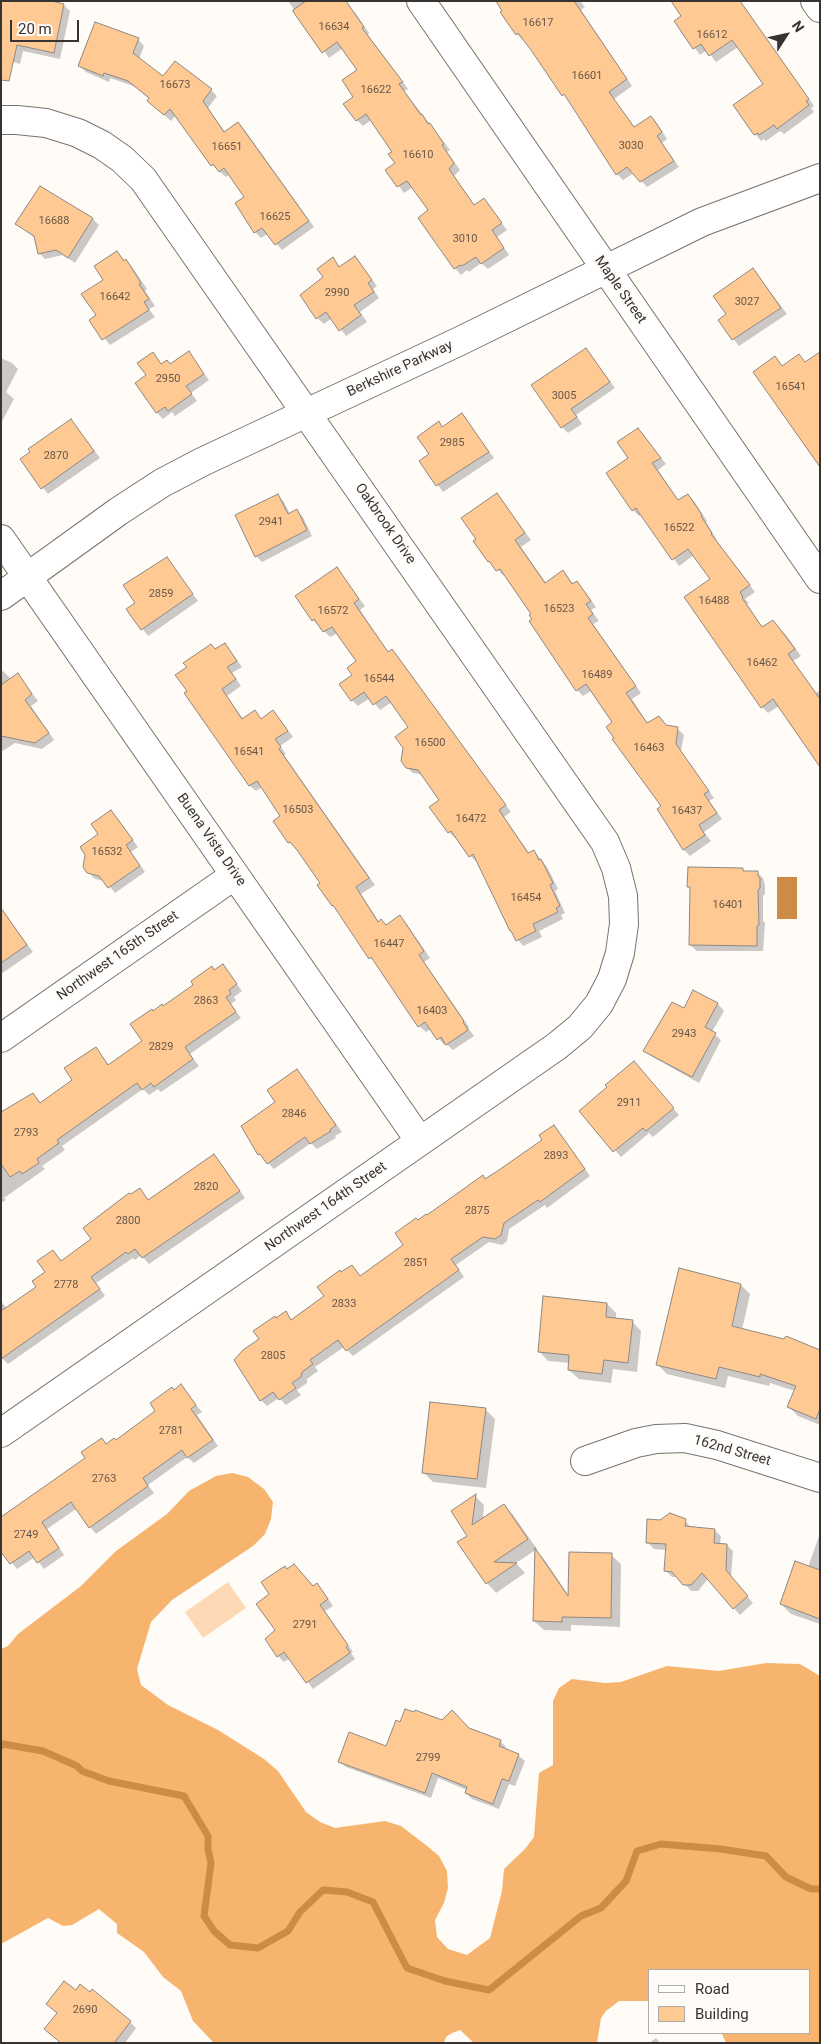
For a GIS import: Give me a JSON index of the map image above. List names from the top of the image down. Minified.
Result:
{"streets":{"street":["Maple Street","Berkshire Parkway","Oakbrook Drive","Buena Vista Drive","Northwest 165th Street","Northwest 164th Street","162nd Street"]},"crossings":[["Maple Street","Berkshire Parkway"],["Berkshire Parkway","Oakbrook Drive"],["Berkshire Parkway","Buena Vista Drive"],["Oakbrook Drive","Northwest 164th Street"],["Buena Vista Drive","Northwest 165th Street"],["Buena Vista Drive","Northwest 164th Street"]],"house_numbers":["16617","16634","16612","16601","16673","16622","3030","16651","16610","16625","16688","3010","2990","16642","3027","2950","16541","3005","2985","2870","2941","16522","2859","16488","16523","16572","16462","16489","16544","16500","16463","16541","16503","16437","16472","16532","16454","16401","16447","2863","16403","2943","2829","2911","2846","2793","2893","2820","2875","2800","2851","2778","2833","2805","2781","2763","2749","2791","2799","2690"],"legend":["Road","Building"],"scale_bar":"20 m","north":"top right"}
